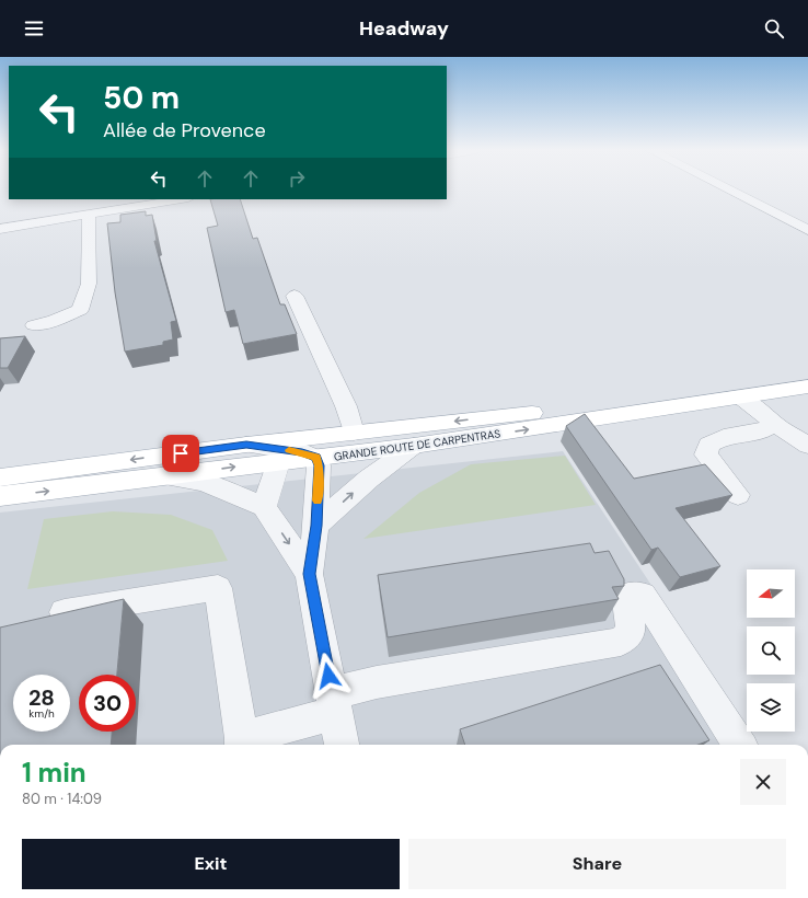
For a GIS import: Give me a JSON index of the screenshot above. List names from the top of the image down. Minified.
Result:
{"streets":{"main road":["GRANDE ROUTE DE CARPENTRAS"]},"north":"left","page":{"header":"Headway","turn":["50 m","Allée de Provence"],"speed":"28 km/h","limit":"30","heading":["1 min","80 m · 14:09"],"buttons":["Exit","Share"]}}
